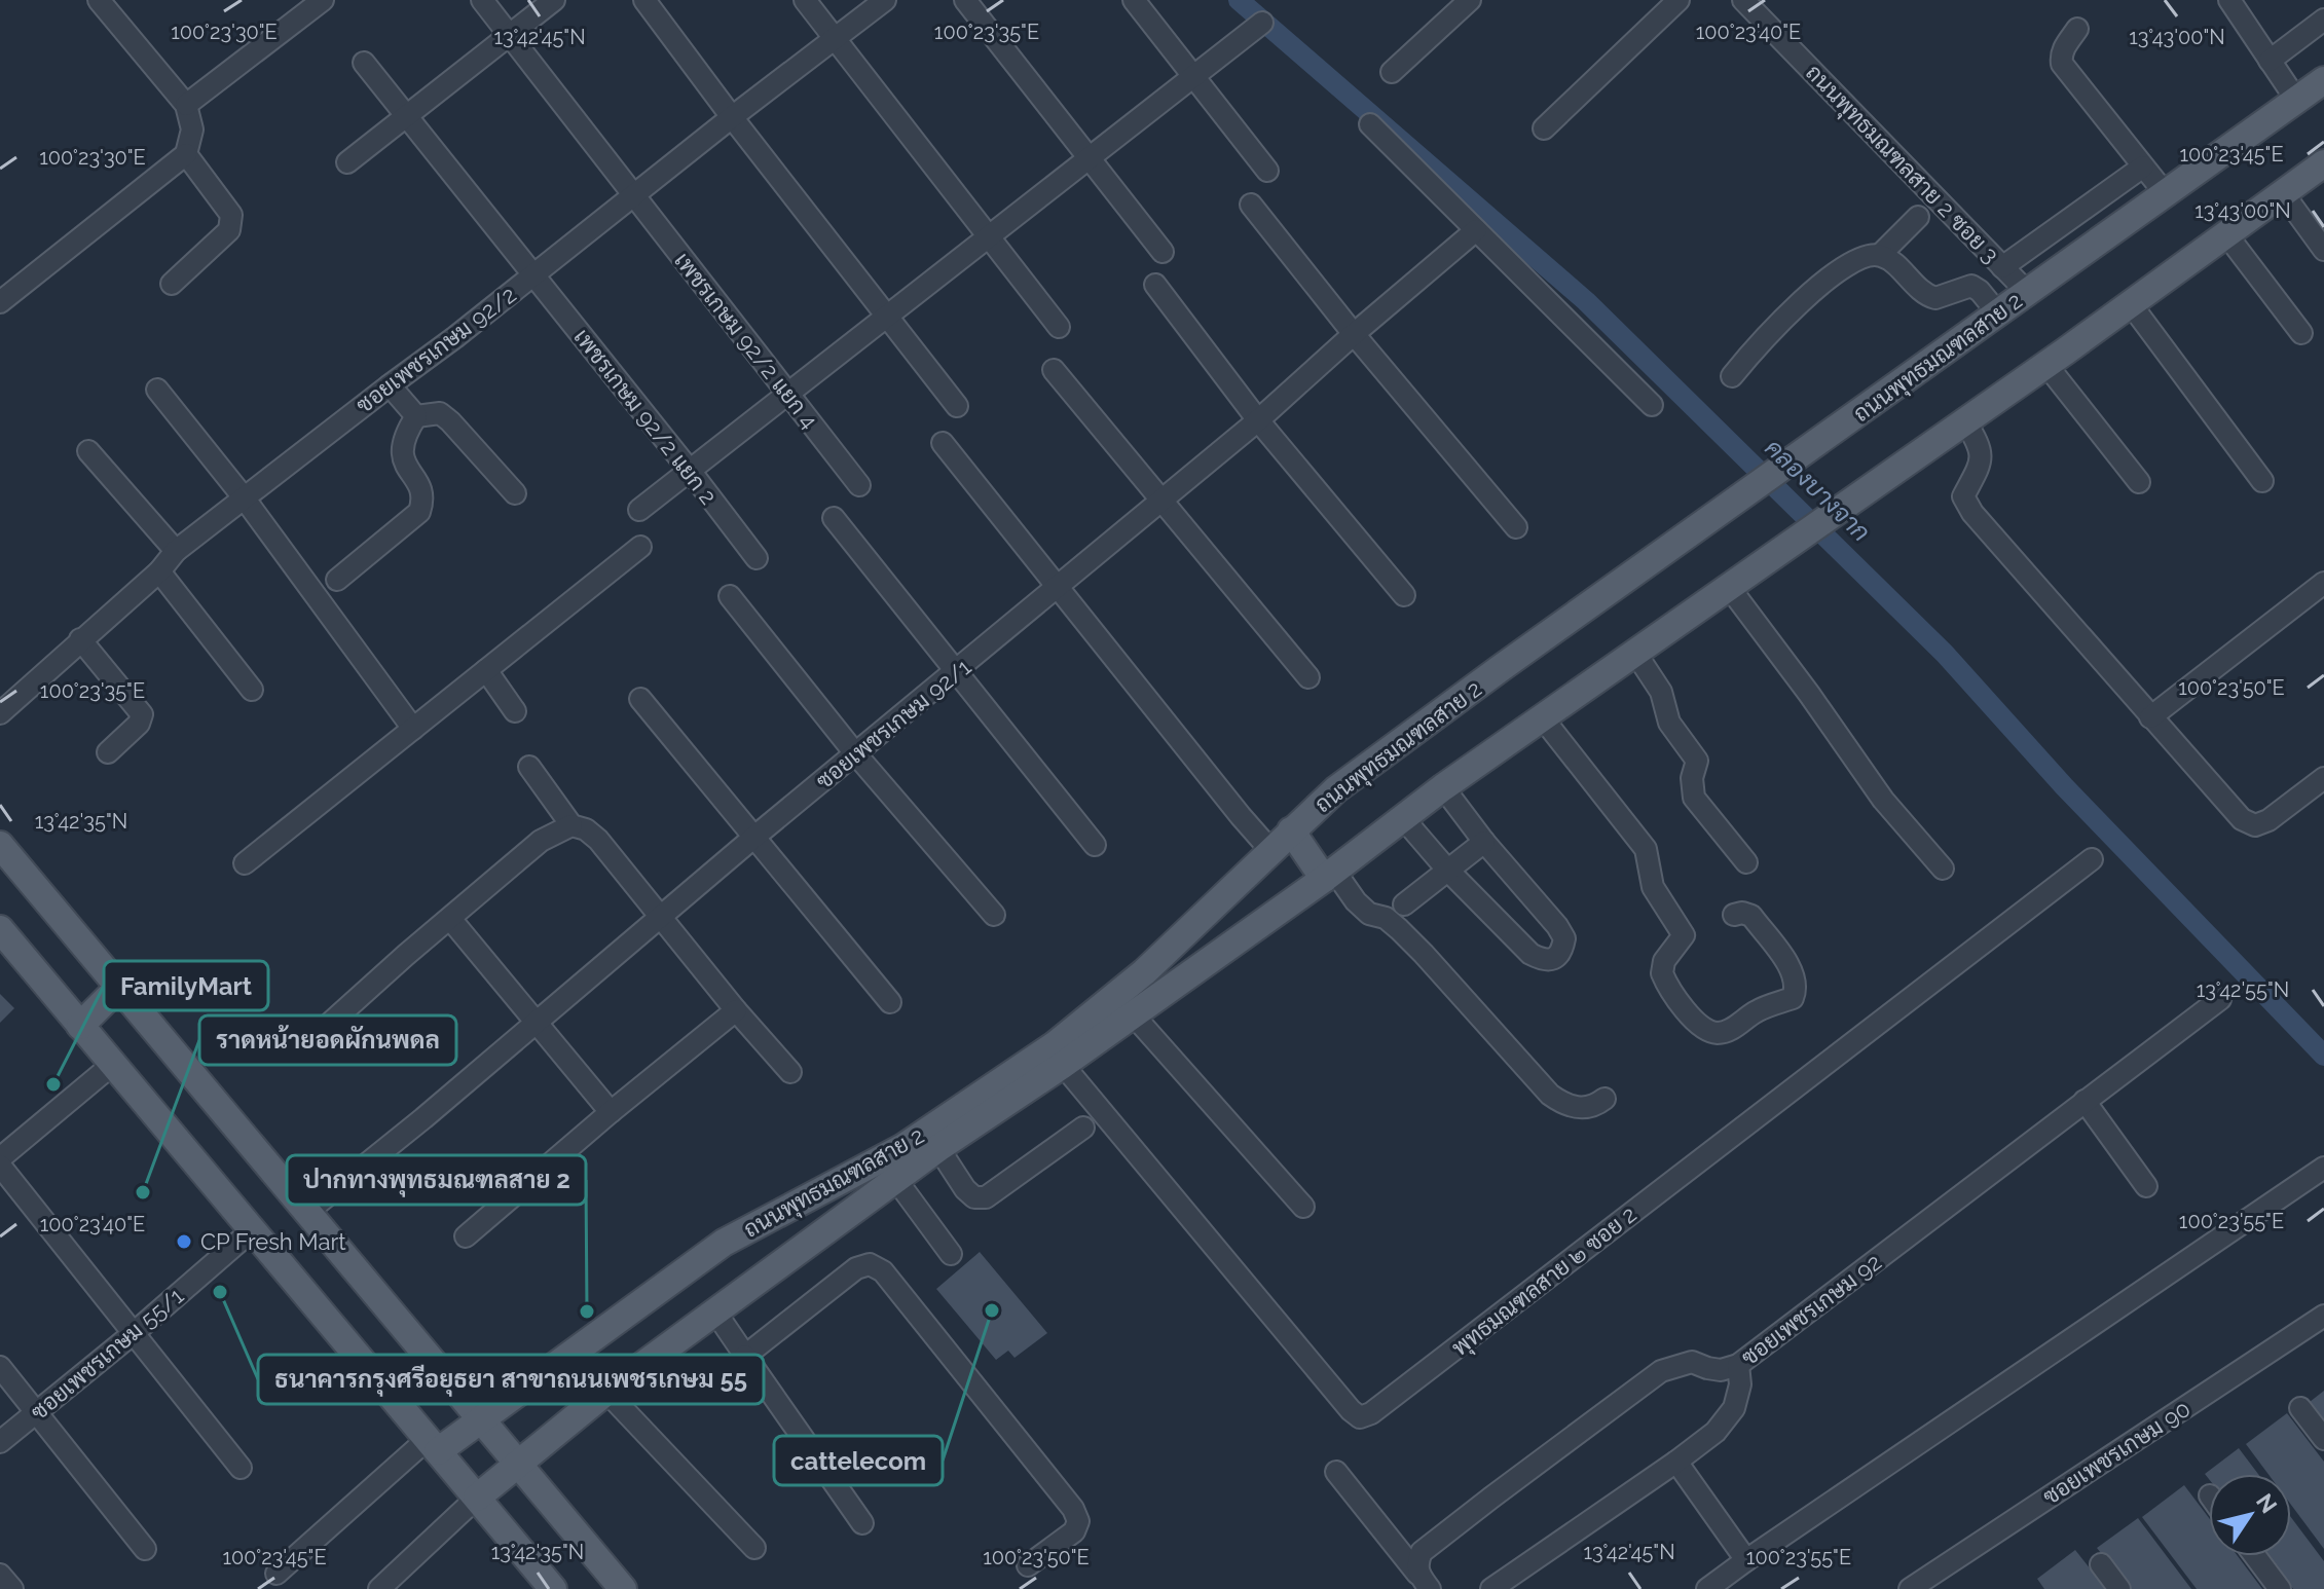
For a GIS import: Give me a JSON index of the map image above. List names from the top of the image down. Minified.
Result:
{"streets":{"main road":["ถนนพุทธมณฑลสาย 2"],"street":["ถนนพุทธมณฑลสาย 2 ซอย 3","เพชรเกษม 92/2 แยก 4","ซอยเพชรเกษม 92/2","เพชรเกษม 92/2 แยก 2","ซอยเพชรเกษม 92/1","พุทธมณฑลสาย ๒ ซอย 2","ซอยเพชรเกษม 92","ซอยเพชรเกษม 55/1","ซอยเพชรเกษม 90"]},"crossings":[["ถนนพุทธมณฑลสาย 2 ซอย 3","ถนนพุทธมณฑลสาย 2"],["เพชรเกษม 92/2 แยก 4","ซอยเพชรเกษม 92/2"],["ซอยเพชรเกษม 92/2","เพชรเกษม 92/2 แยก 2"],["ถนนพุทธมณฑลสาย 2","พุทธมณฑลสาย ๒ ซอย 2"]],"water":["คลองบางจาก"],"places":["FamilyMart","ราดหน้ายอดผักนพดล","CP Fresh Mart","ธนาคารกรุงศรีอยุธยา สาขาถนนเพชรเกษม 55","cattelecom","ปากทางพุทธมณฑลสาย 2"],"north":"top right","coordinates":["100°23'30\"E","100°23'35\"E","100°23'40\"E","13°42'45\"N","13°43'00\"N","100°23'45\"E","100°23'50\"E","13°42'35\"N","13°42'55\"N","100°23'55\"E"]}
